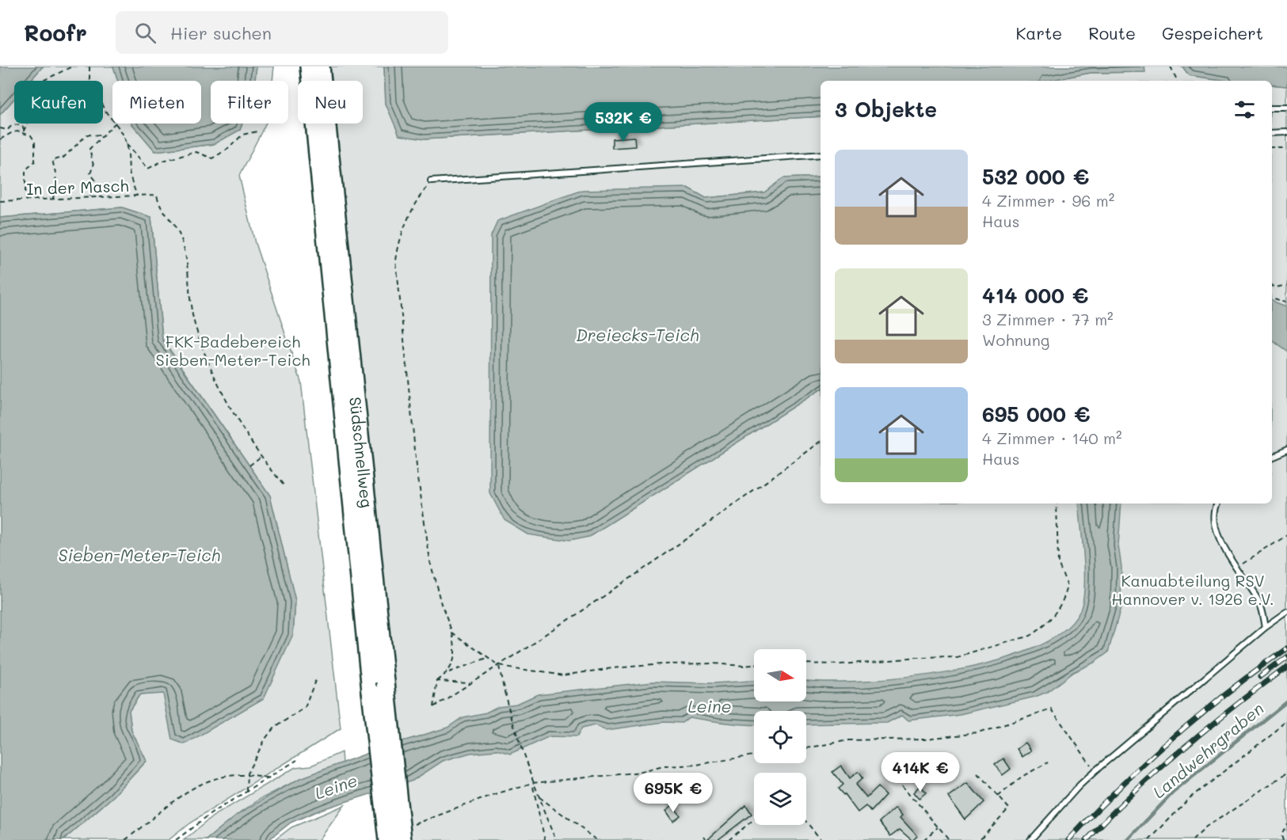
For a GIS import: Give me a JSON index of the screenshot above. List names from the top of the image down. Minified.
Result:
{"streets":{"highway":["Südschnellweg"],"path":["In der Masch"]},"water":["Dreiecks-Teich","Sieben-Meter-Teich","Leine","Landwehrgraben"],"parks":["FKK-Badebereich Sieben-Meter-Teich","Kanuabteilung RSV Hannover v. 1926 e.V."],"north":"right","page":{"header":"Roofr","search":"Hier suchen","nav":["Karte","Route","Gespeichert"],"chip":["Kaufen","Mieten","Filter","Neu"],"heading":"3 Objekte","price":["532K €","414K €","695K €"],"list":[{"name":"532 000 €","note":"4 Zimmer · 96 m² · Haus"},{"name":"414 000 €","note":"3 Zimmer · 77 m² · Wohnung"},{"name":"695 000 €","note":"4 Zimmer · 140 m² · Haus"}]}}
